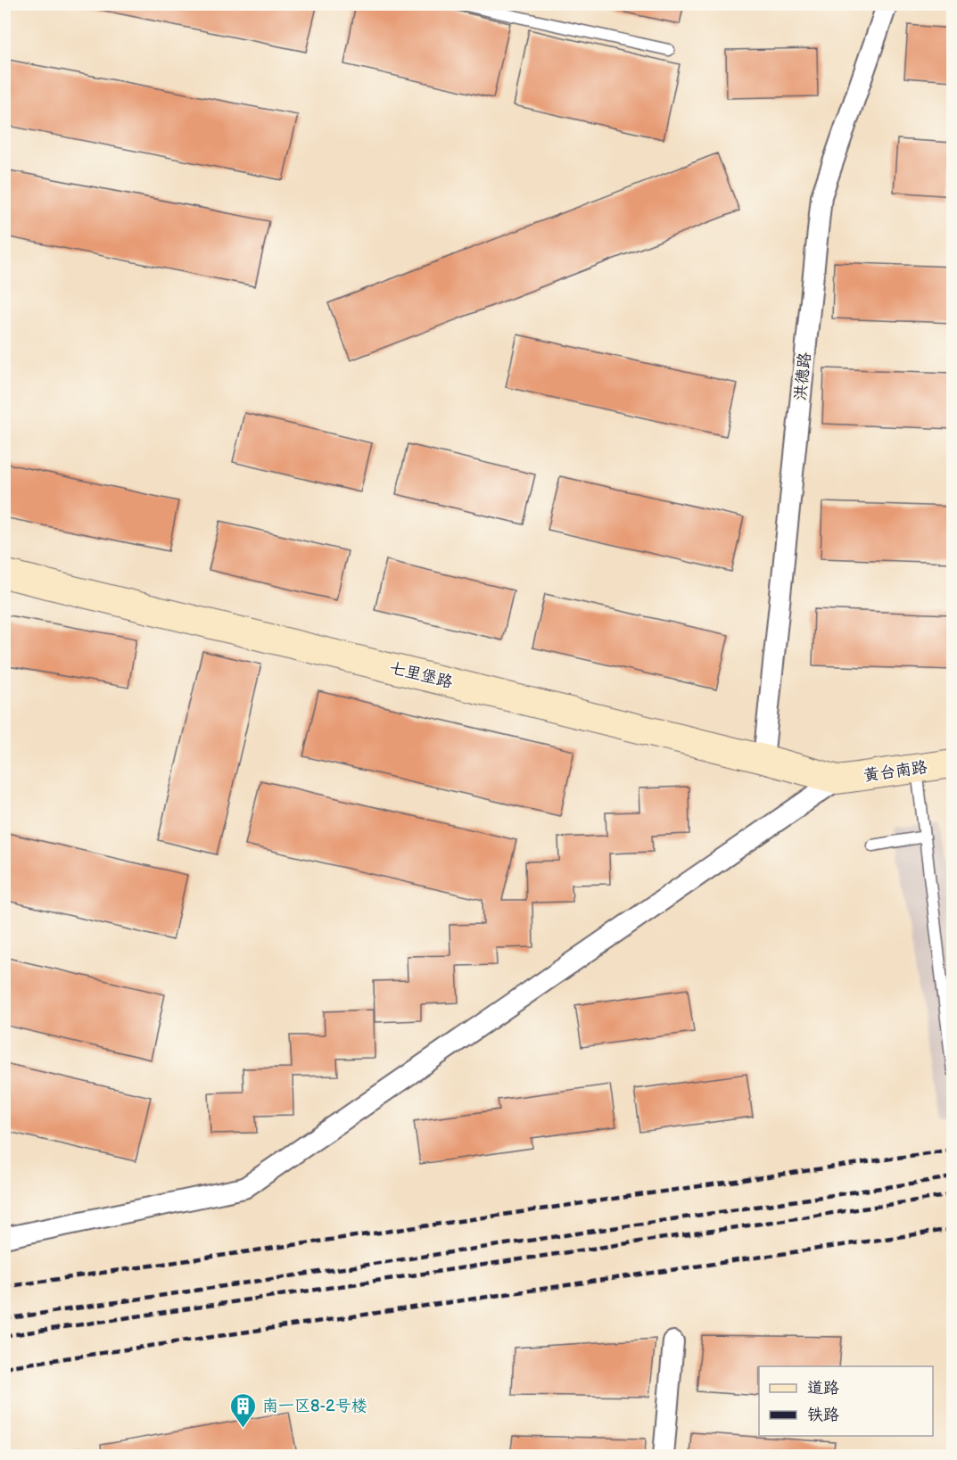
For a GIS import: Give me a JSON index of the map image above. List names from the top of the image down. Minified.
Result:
{"streets":{"main road":["七里堡路","黄台南路"],"street":["洪德路"]},"crossings":[["洪德路","七里堡路"],["七里堡路","黄台南路"]],"places":{"building":["南一区8-2号楼"]},"legend":["道路","铁路"]}
